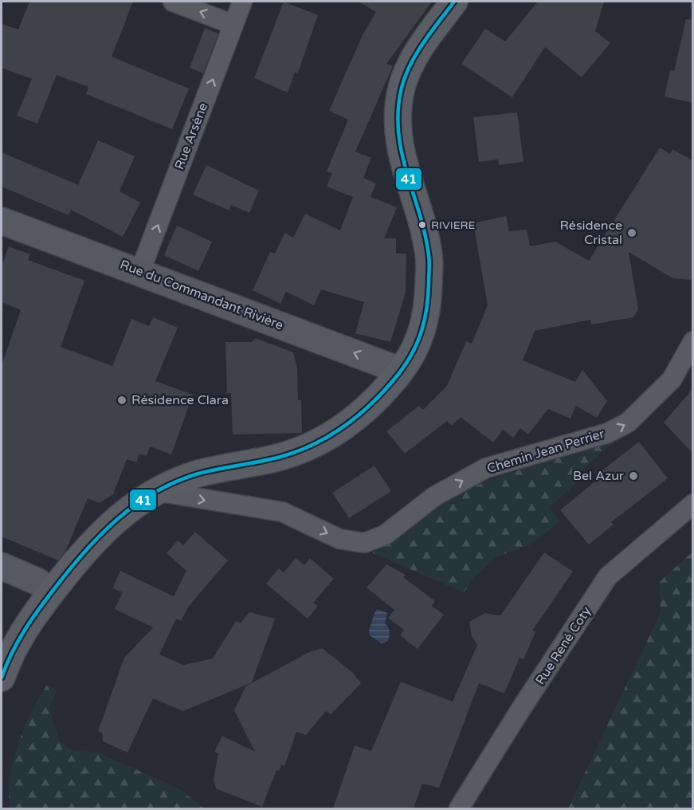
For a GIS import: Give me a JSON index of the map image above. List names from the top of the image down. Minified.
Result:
{"streets":{"street":["Rue Arsène","Rue du Commandant Rivière","Chemin Jean Perrier","Rue René Coty"]},"crossings":[["Rue Arsène","Rue du Commandant Rivière"]],"one_way":["Rue Arsène","Rue du Commandant Rivière","Chemin Jean Perrier"],"places":["RIVIERE","Résidence Cristal","Résidence Clara","Bel Azur"],"lines":["transit line 41"]}
